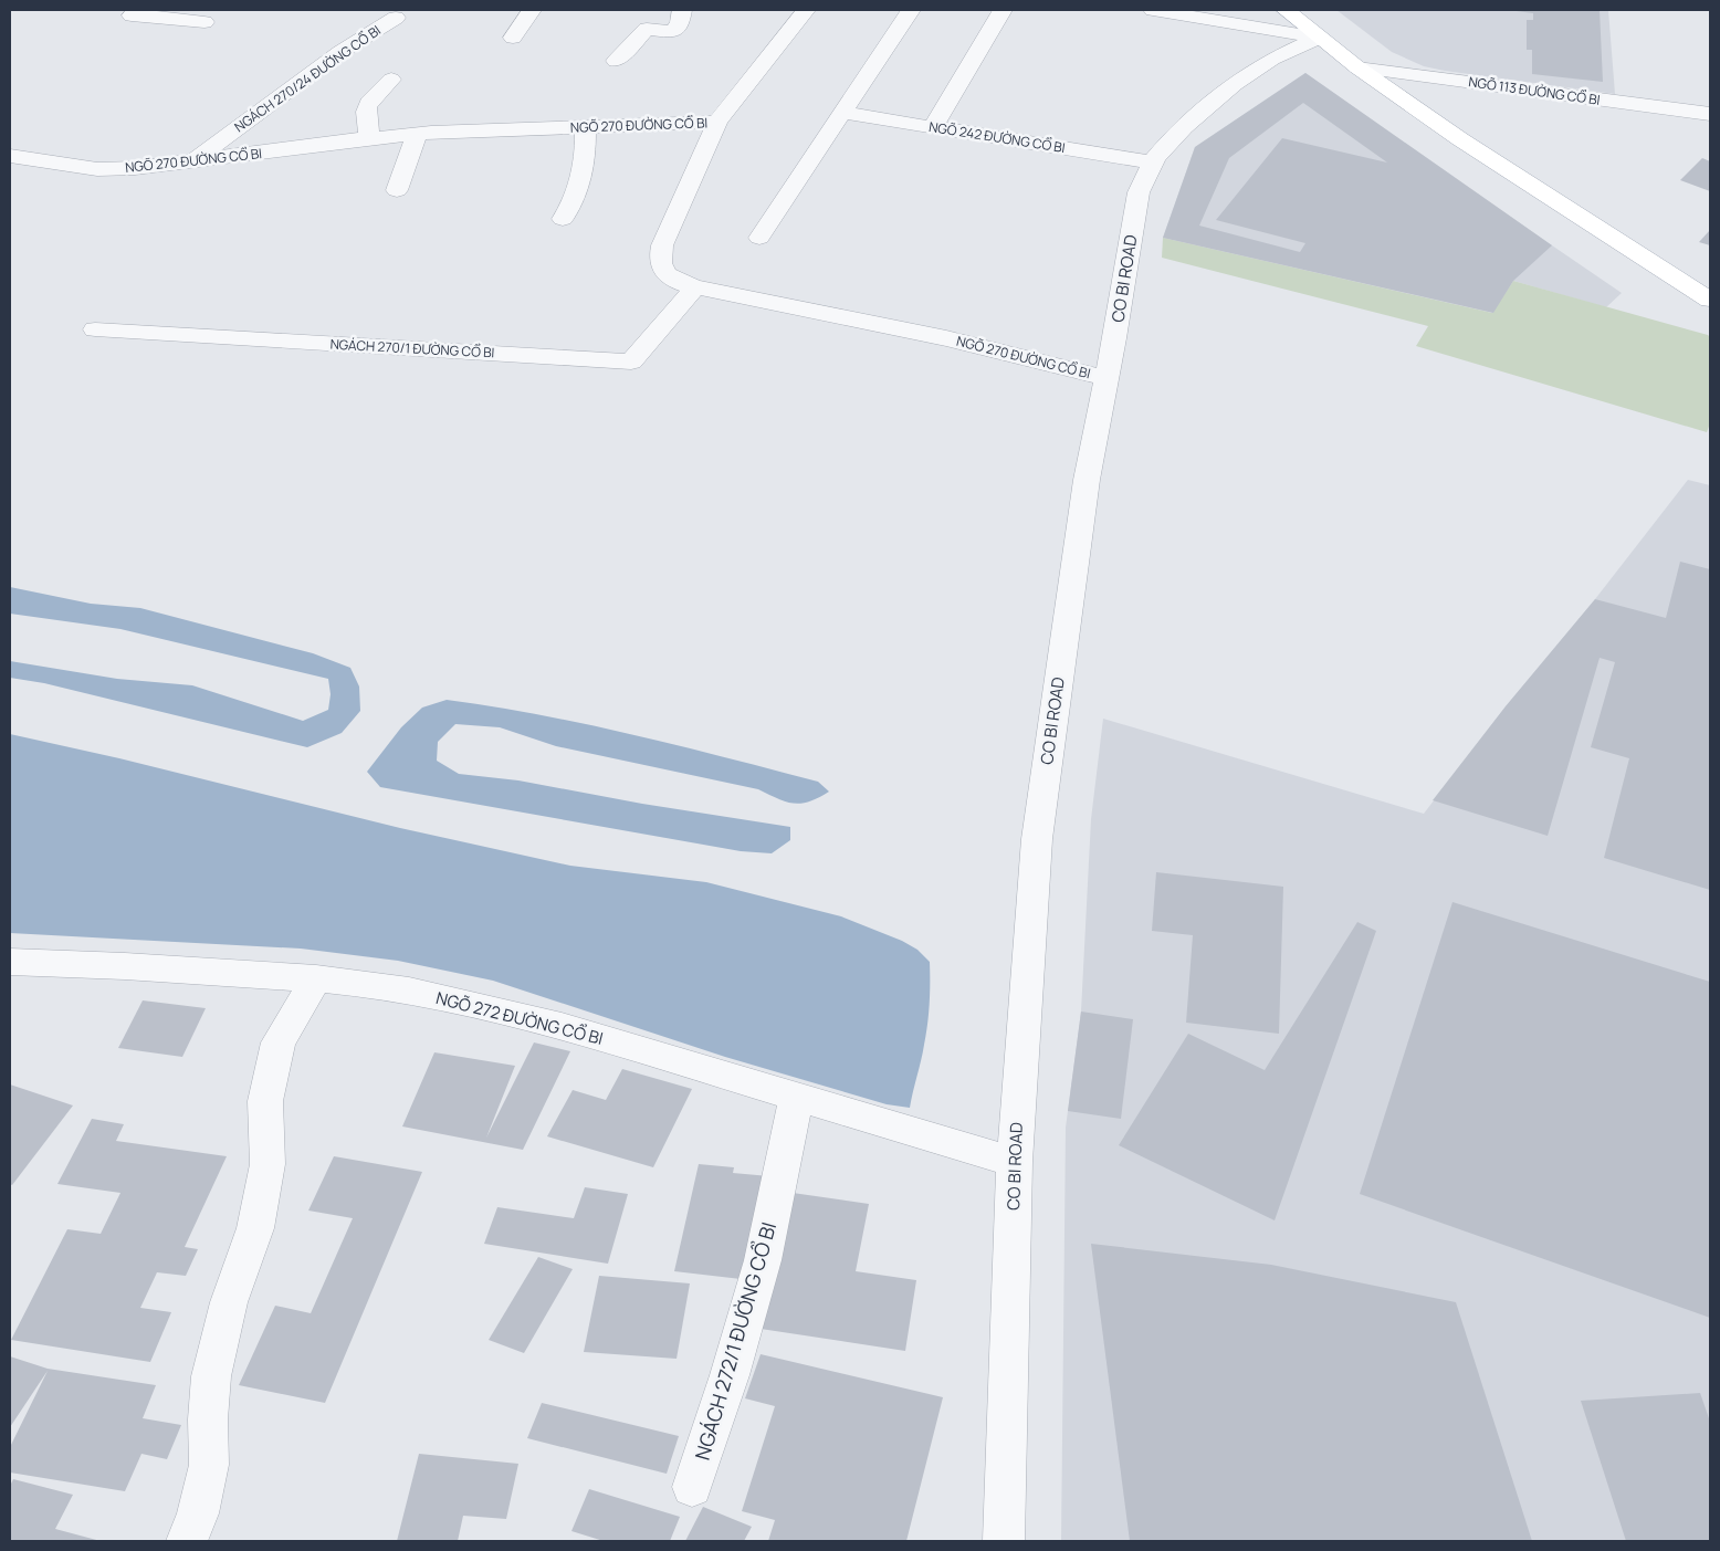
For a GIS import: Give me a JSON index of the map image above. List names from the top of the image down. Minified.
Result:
{"streets":{"street":["NGÁCH 270/24 ĐƯỜNG CỔ BI","NGÕ 113 ĐƯỜNG CỔ BI","NGÕ 270 ĐƯỜNG CỔ BI","NGÕ 242 ĐƯỜNG CỔ BI","CO BI ROAD","NGÁCH 270/1 ĐƯỜNG CỔ BI","NGÕ 272 ĐƯỜNG CỔ BI","NGÁCH 272/1 ĐƯỜNG CỔ BI"]},"crossings":[["NGÁCH 270/24 ĐƯỜNG CỔ BI","NGÕ 270 ĐƯỜNG CỔ BI"],["NGÕ 270 ĐƯỜNG CỔ BI","CO BI ROAD"],["NGÕ 270 ĐƯỜNG CỔ BI","NGÁCH 270/1 ĐƯỜNG CỔ BI"],["NGÕ 242 ĐƯỜNG CỔ BI","CO BI ROAD"],["CO BI ROAD","NGÕ 272 ĐƯỜNG CỔ BI"],["NGÕ 272 ĐƯỜNG CỔ BI","NGÁCH 272/1 ĐƯỜNG CỔ BI"]]}
